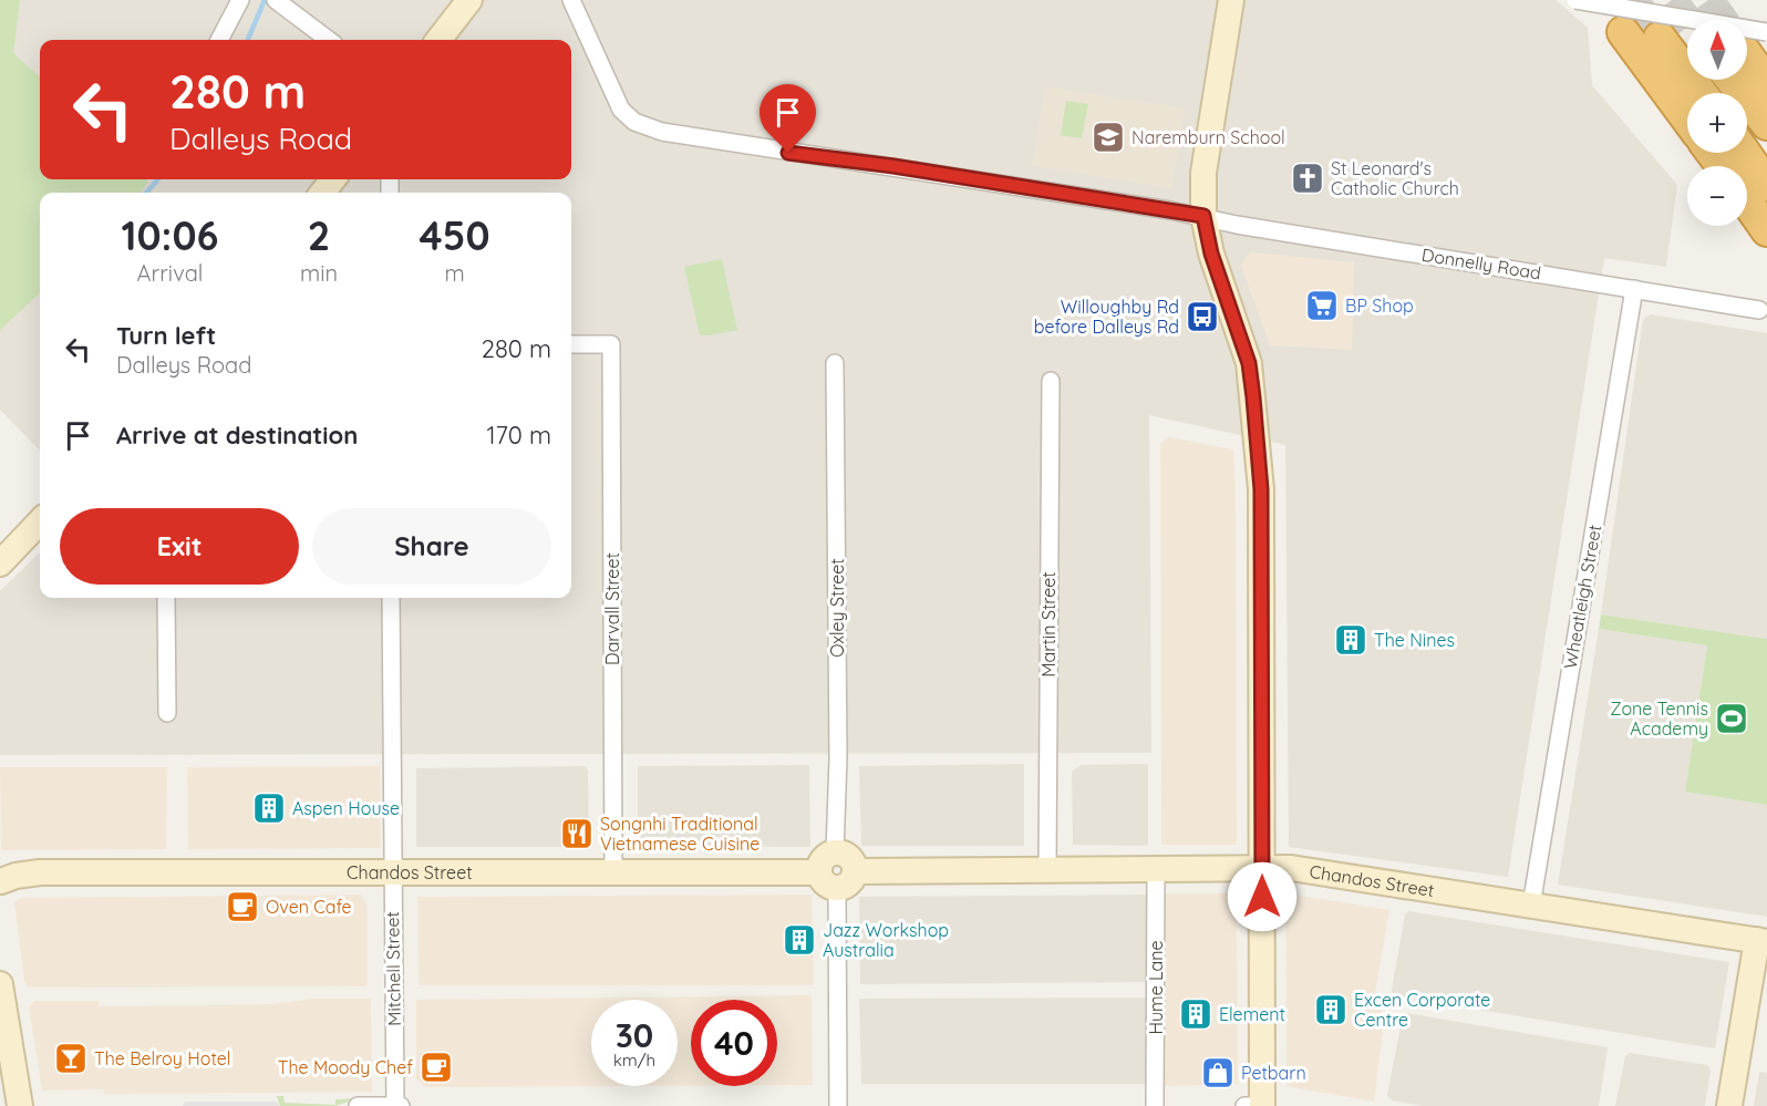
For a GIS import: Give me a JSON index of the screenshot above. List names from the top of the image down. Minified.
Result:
{"streets":{"main road":["Chandos Street"],"street":["Donnelly Road","Wheatleigh Street","Oxley Street","Darvall Street","Martin Street","Mitchell Street","Hume Lane"]},"crossings":[["Donnelly Road","Wheatleigh Street"],["Wheatleigh Street","Chandos Street"],["Oxley Street","Chandos Street"],["Darvall Street","Chandos Street"],["Martin Street","Chandos Street"],["Chandos Street","Mitchell Street"],["Chandos Street","Hume Lane"]],"places":{"school or university":["Naremburn School"],"church":["St Leonard's Catholic Church"],"supermarket":["BP Shop"],"bus stop":["Willoughby Rd before Dalleys Rd"],"building":["The Nines","Aspen House","Jazz Workshop Australia","Excen Corporate Centre","Element"],"sports":["Zone Tennis Academy"],"restaurant":["Songnhi Traditional Vietnamese Cuisine"],"cafe":["Oven Cafe","The Moody Chef"],"bar":["The Belroy Hotel"],"shop":["Petbarn"]},"north":"top","page":{"map_buttons":["+","−"],"turn":["280 m","Dalleys Road"],"eta":["10:06","Arrival","2","min","450","m"],"list":[{"name":"Turn left","note":"Dalleys Road","value":"280 m"},{"name":"Arrive at destination","value":"170 m"}],"buttons":["Exit","Share"],"speed":"30 km/h","limit":"40"}}
